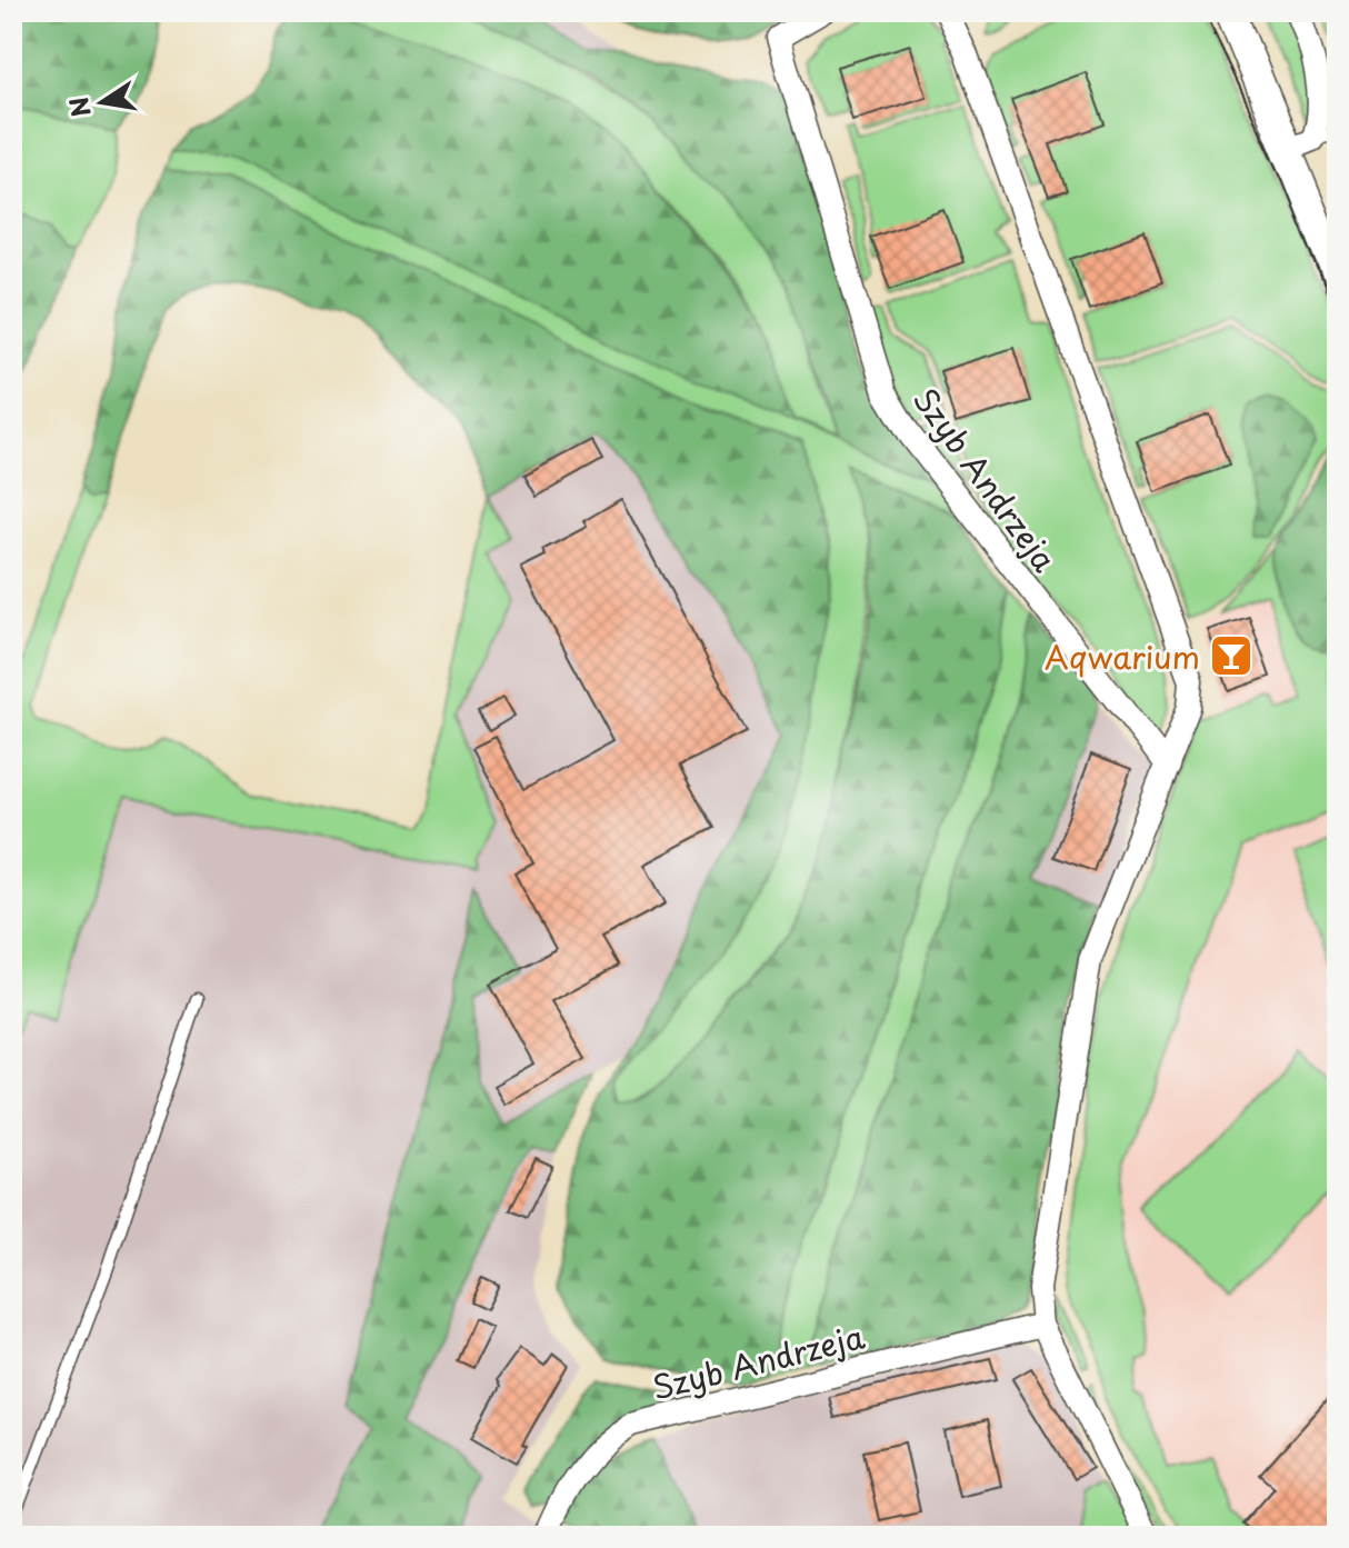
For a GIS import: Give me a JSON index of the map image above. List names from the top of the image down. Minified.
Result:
{"streets":{"street":["Szyb Andrzeja"]},"places":{"bar":["Aqwarium"]},"north":"left"}
